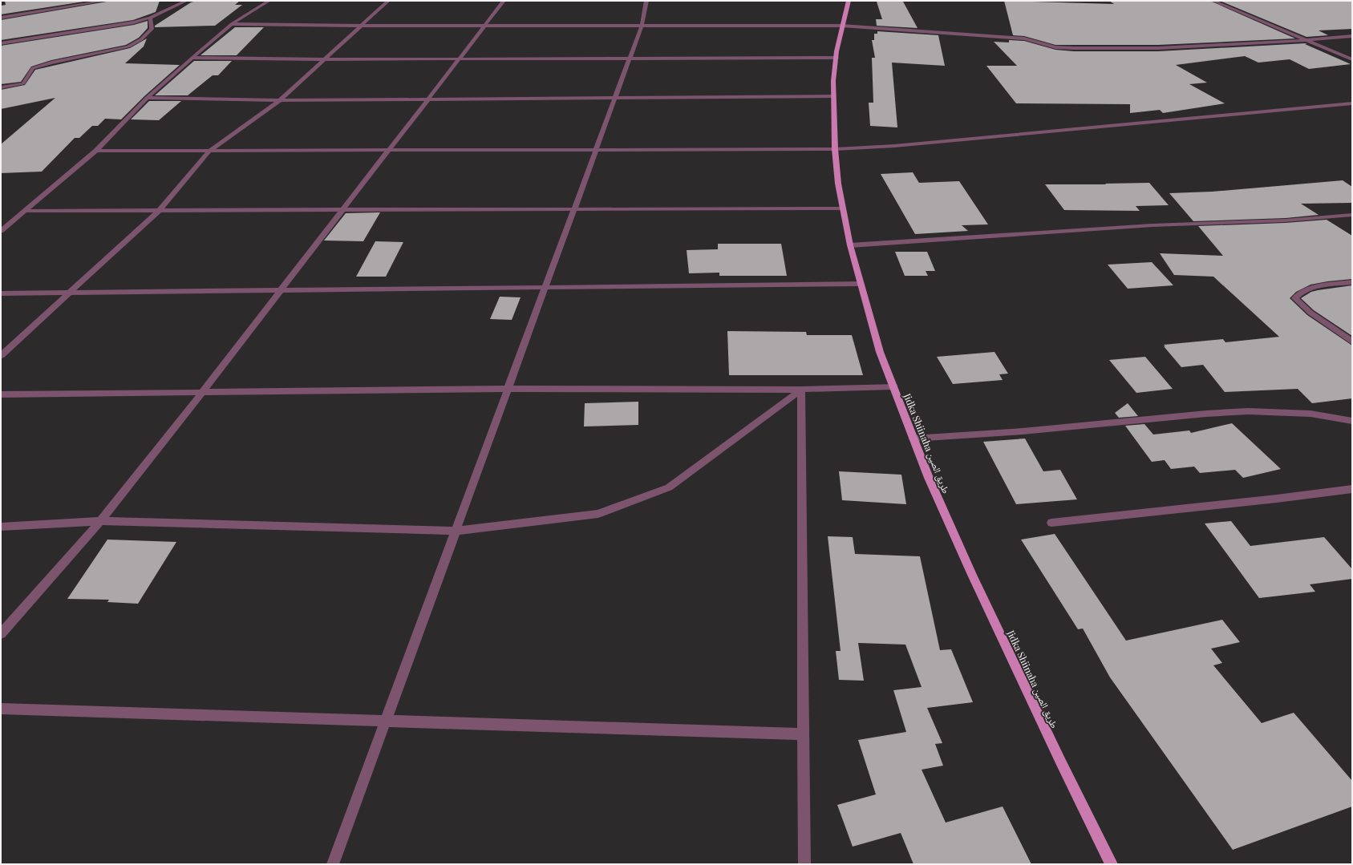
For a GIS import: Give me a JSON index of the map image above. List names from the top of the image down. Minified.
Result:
{"streets":{"main road":["Jidka Shiinaha طريق الصين"]}}
